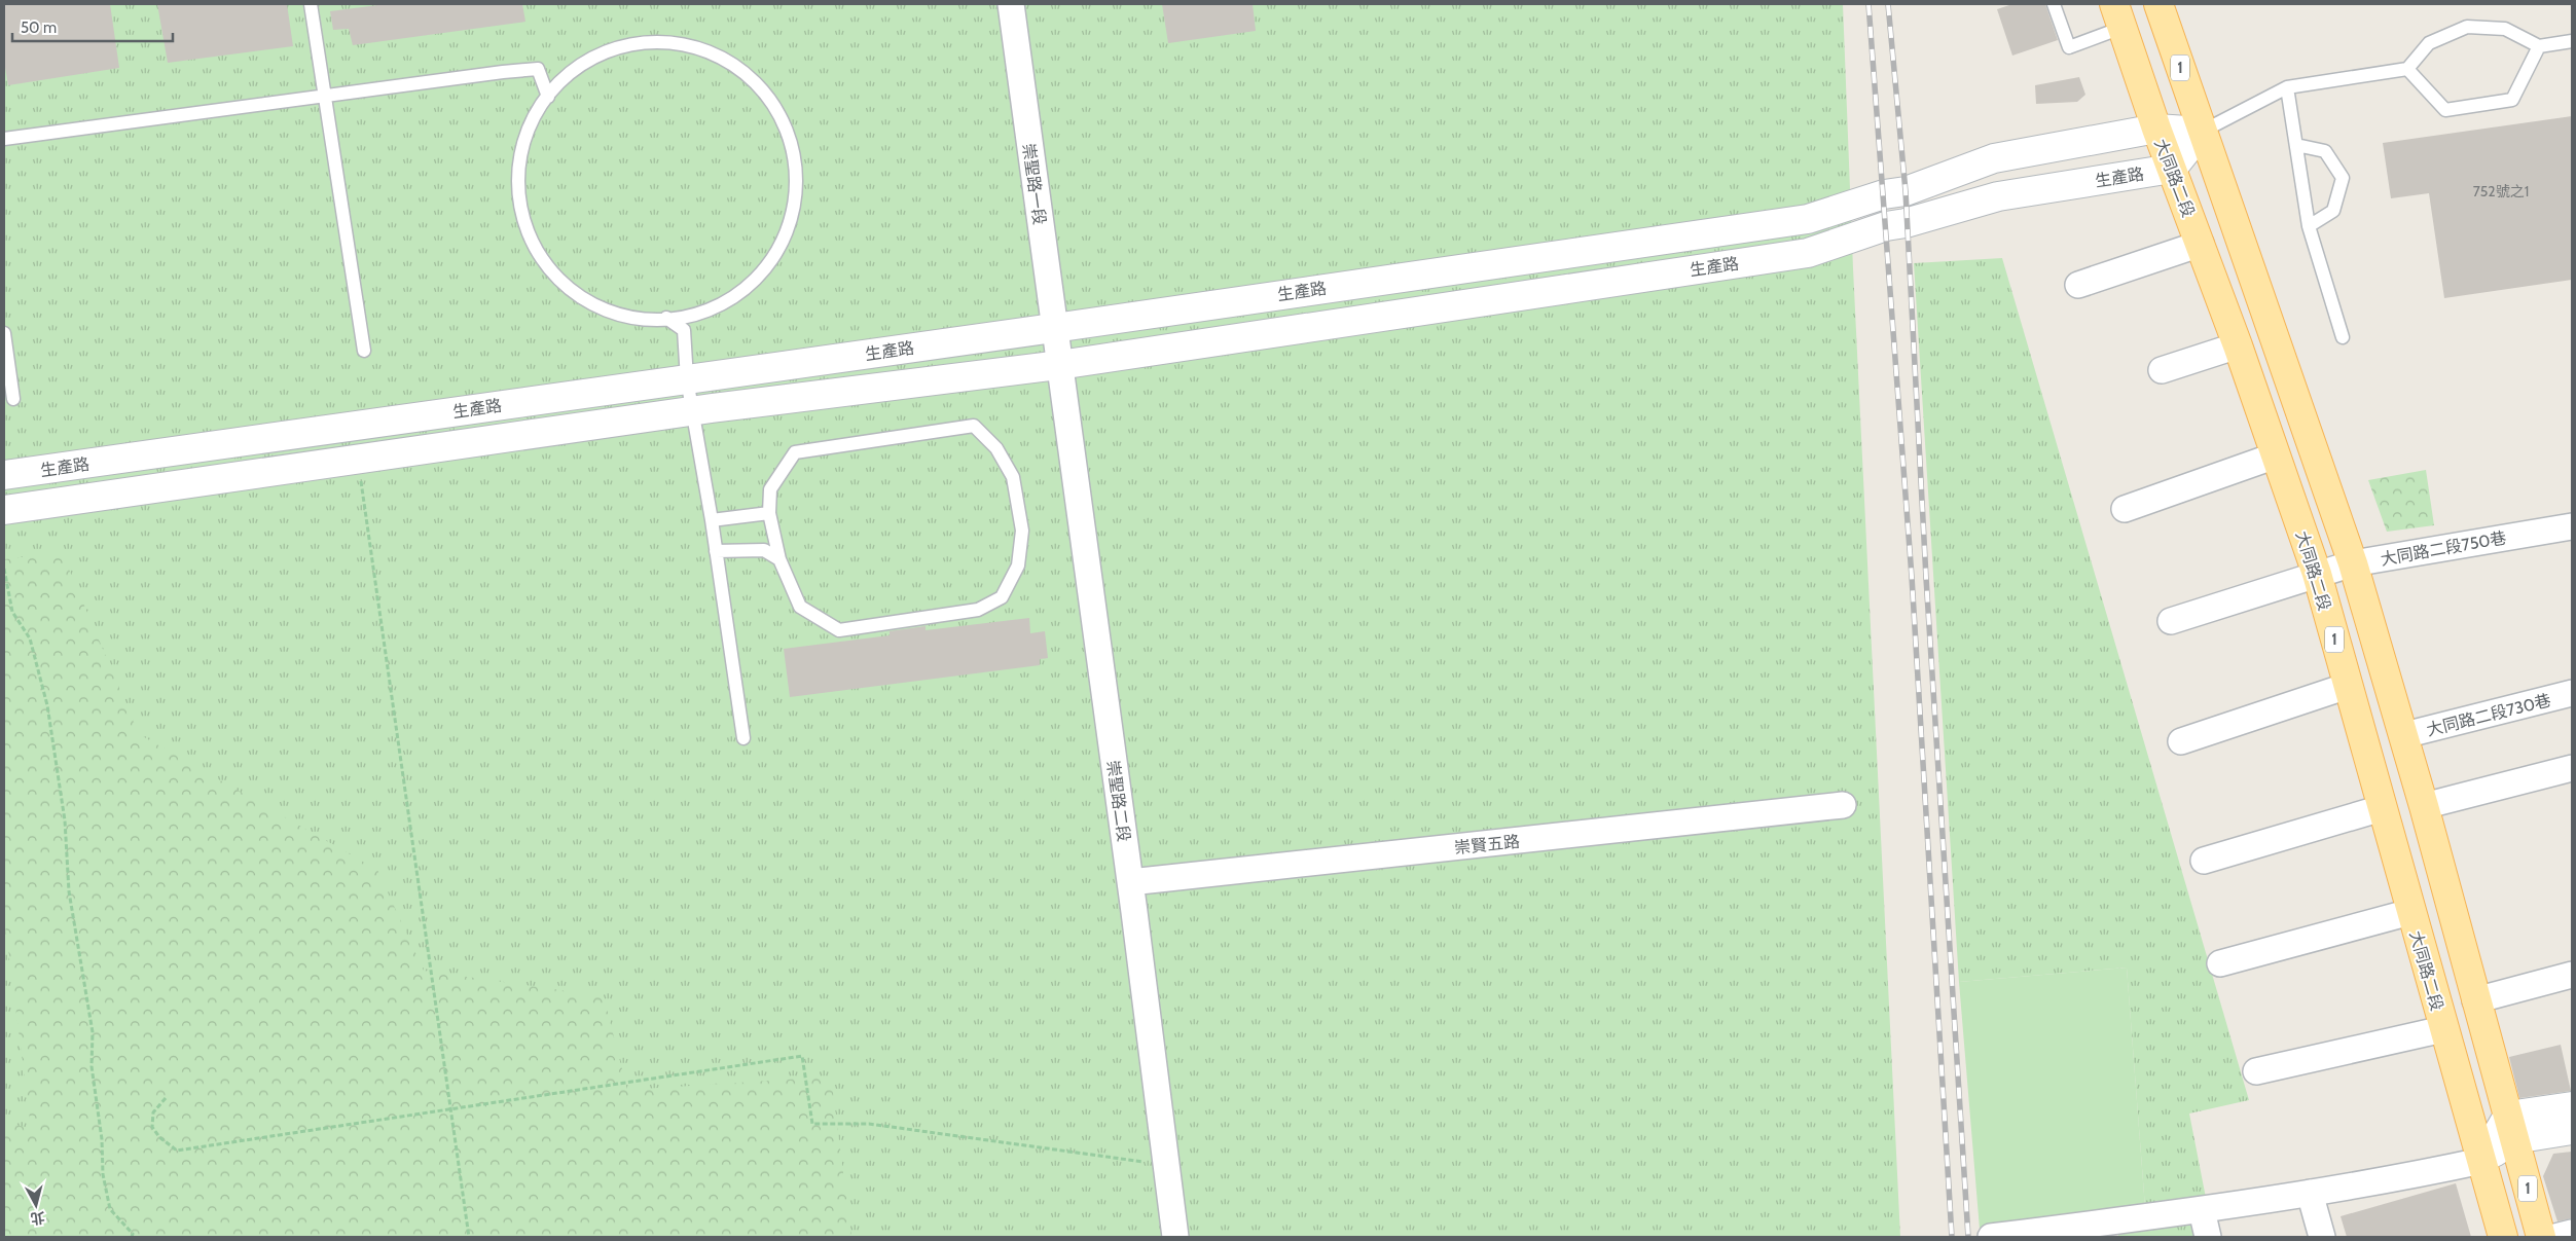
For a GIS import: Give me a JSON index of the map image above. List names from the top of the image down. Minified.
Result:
{"streets":{"main road":["1","大同路二段"],"street":["生產路","崇聖路一段","大同路二段750巷","大同路二段730巷","崇聖路二段","崇賢五路"]},"crossings":[["1","生產路"],["1","大同路二段750巷"],["1","大同路二段730巷"],["生產路","大同路二段"],["生產路","崇聖路一段"],["生產路","崇聖路二段"],["大同路二段","大同路二段750巷"],["崇聖路一段","崇聖路二段"],["崇聖路二段","崇賢五路"]],"house_numbers":["752號之1"],"scale_bar":"50 m","north":"bottom"}
